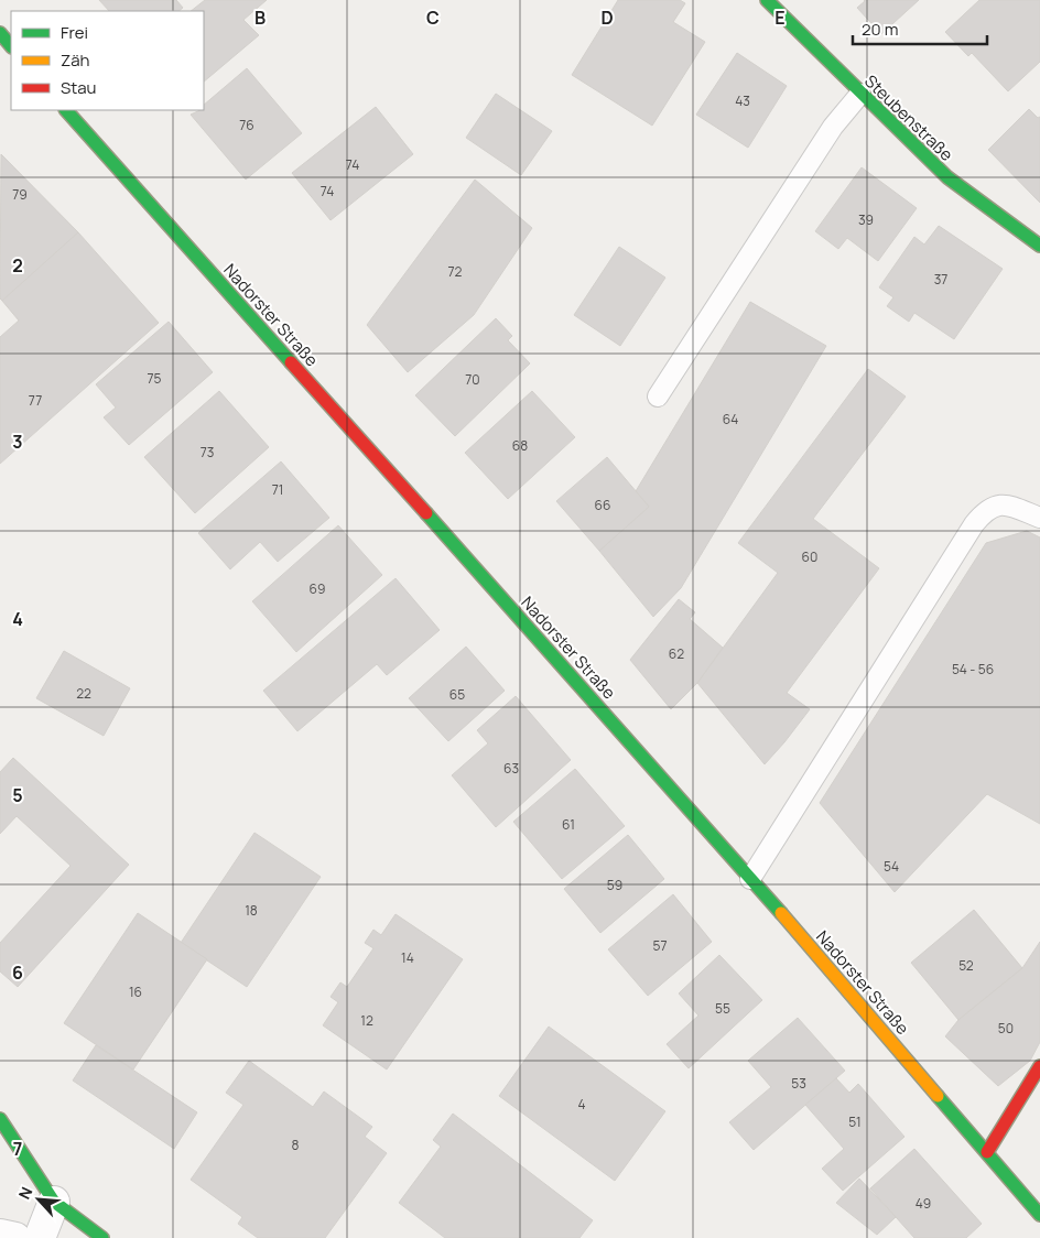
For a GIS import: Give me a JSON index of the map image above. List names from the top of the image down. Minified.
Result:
{"streets":{"street":["Steubenstraße","Nadorster Straße"]},"house_numbers":["43","76","74","74","79","39","72","37","75","70","77","64","68","73","71","66","60","69","62","54 - 56","22","65","63","61","54","59","18","57","14","52","16","55","12","50","53","4","51","8","49"],"legend":["Frei","Zäh","Stau"],"scale_bar":"20 m","north":"top left","grid":{"columns":["B","C","D","E"],"rows":["2","3","4","5","6","7"]}}
